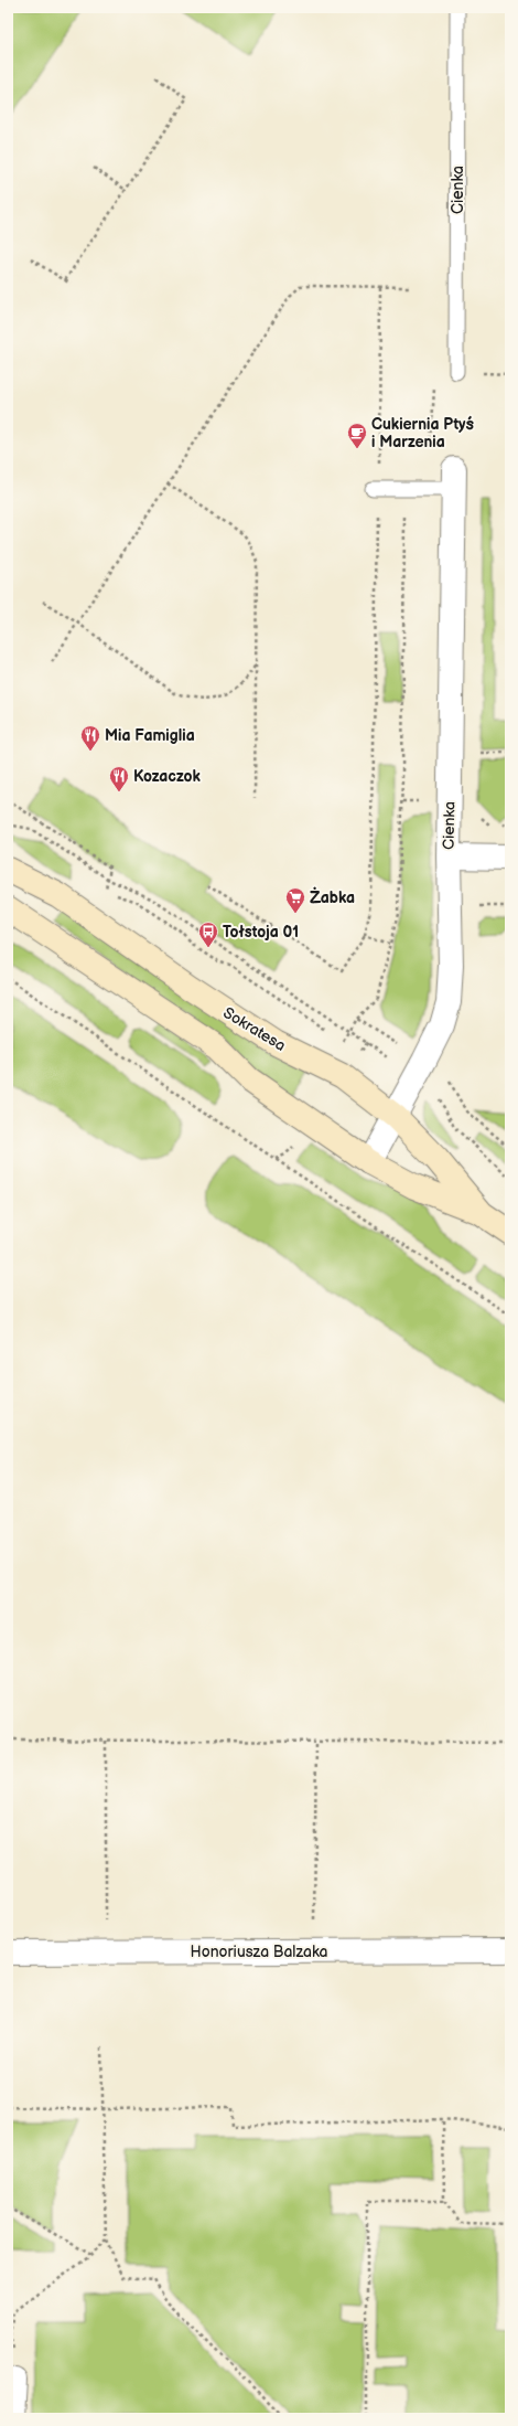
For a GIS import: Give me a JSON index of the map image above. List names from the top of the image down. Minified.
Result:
{"streets":{"street":["Cienka","Sokratesa","Honoriusza Balzaka"]},"crossings":[["Cienka","Sokratesa"]],"places":{"cafe":["Cukiernia Ptyś i Marzenia"],"restaurant":["Mia Famiglia","Kozaczok"],"supermarket":["Żabka"],"bus stop":["Tołstoja 01"]}}
